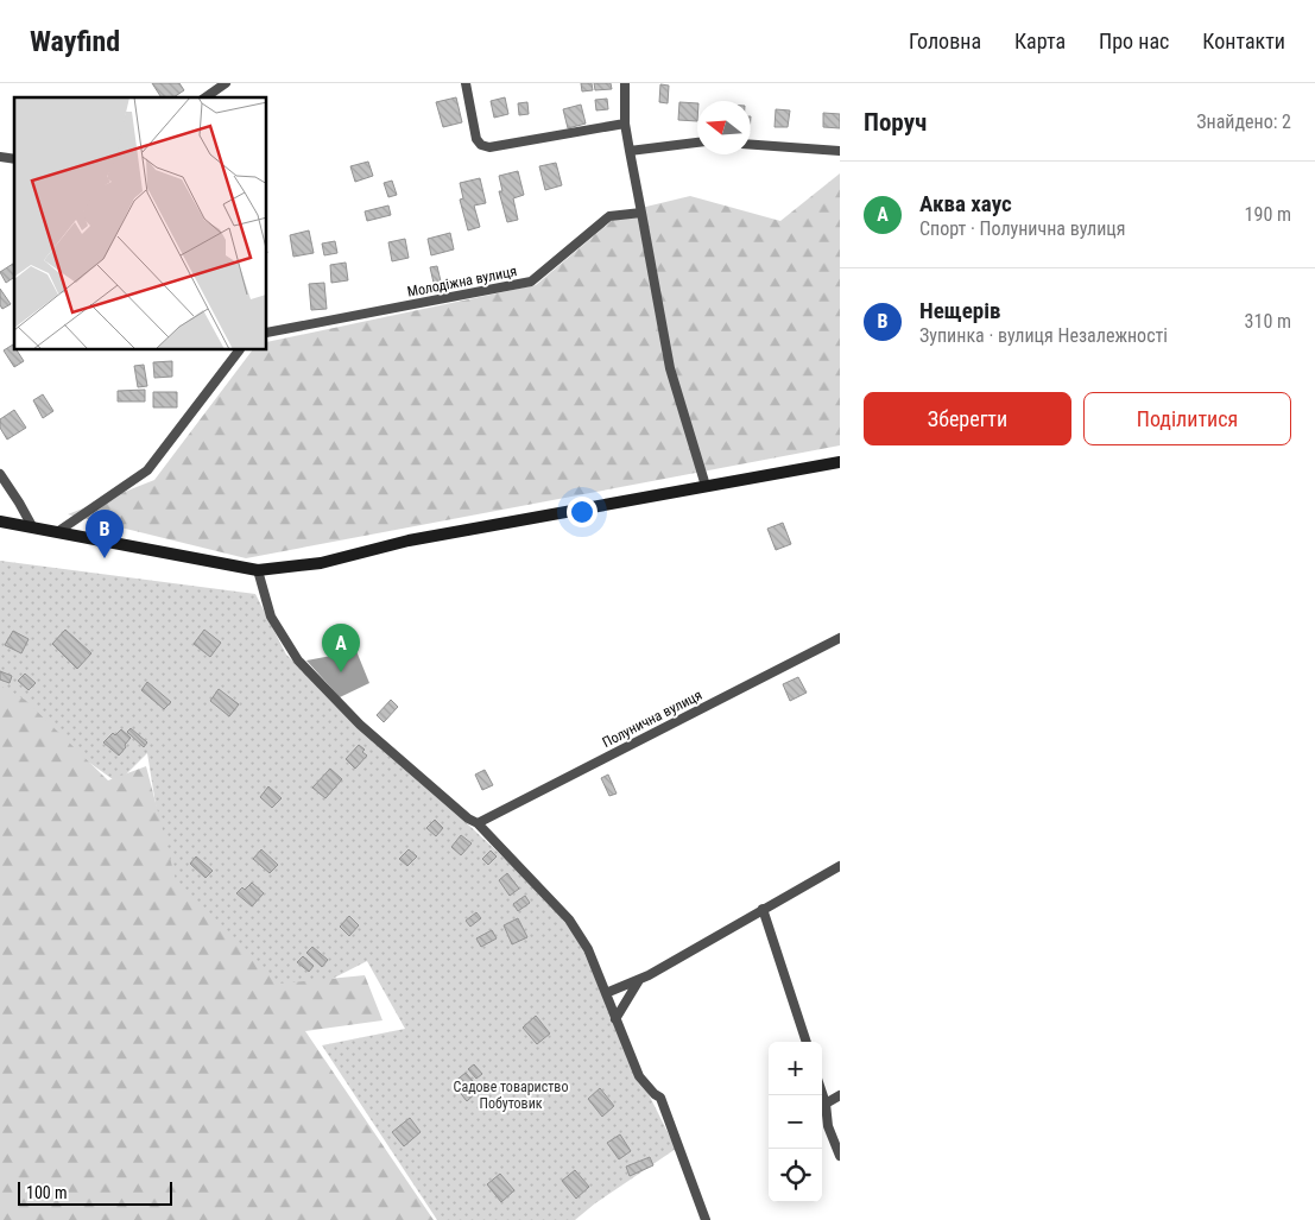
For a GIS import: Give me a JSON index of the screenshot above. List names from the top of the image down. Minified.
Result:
{"streets":{"street":["Молодіжна вулиця","Полунична вулиця"]},"parks":["Садове товариство Побутовик"],"scale_bar":"100 m","north":"left","page":{"header":"Wayfind","nav":["Головна","Карта","Про нас","Контакти"],"heading":["Поруч","Знайдено: 2"],"list":[{"mark":"A","name":"Аква хаус","note":"Спорт · Полунична вулиця","value":"190 m"},{"mark":"B","name":"Нещерів","note":"Зупинка · вулиця Незалежності","value":"310 m"}],"buttons":["Зберегти","Поділитися"],"pins":["B","A"],"map_buttons":["+","−"],"scale":"100 m"}}
